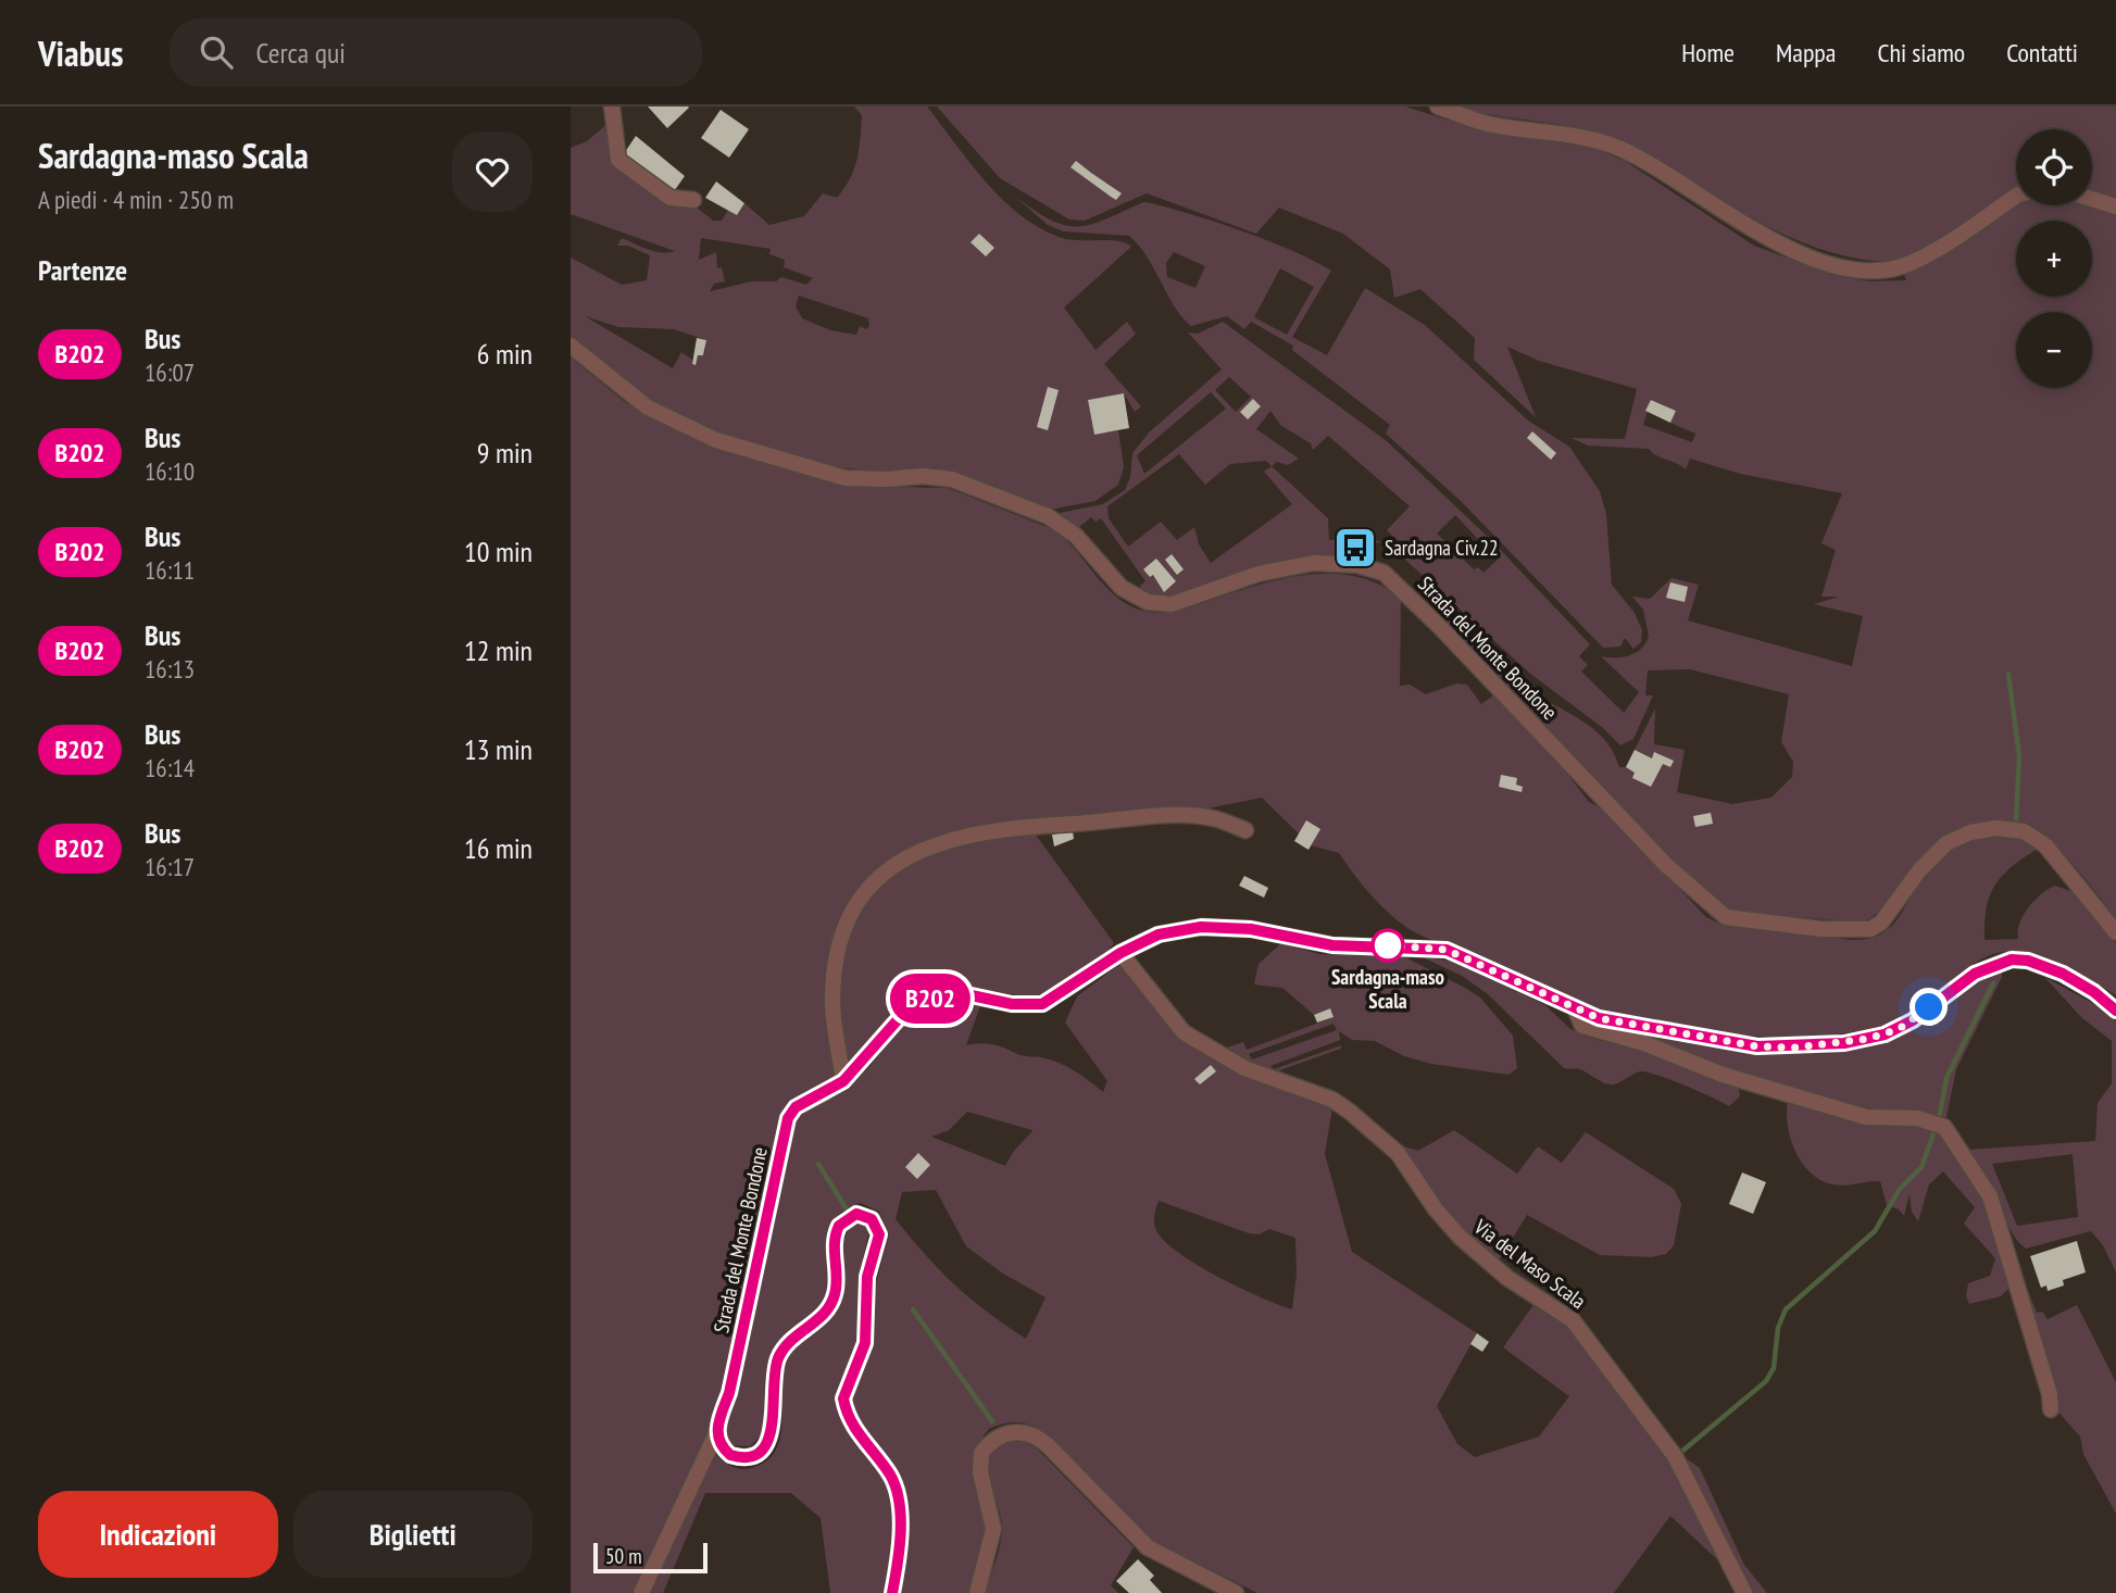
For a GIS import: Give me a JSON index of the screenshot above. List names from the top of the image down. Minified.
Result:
{"streets":{"street":["Strada del Monte Bondone","Via del Maso Scala"]},"crossings":[["Strada del Monte Bondone","Via del Maso Scala"]],"places":{"bus stop":["Sardagna Civ.22"],"other":["Sardagna-maso Scala"]},"lines":["bus line B202"],"scale_bar":"50 m","page":{"header":"Viabus","search":"Cerca qui","nav":["Home","Mappa","Chi siamo","Contatti"],"heading":[["Sardagna-maso Scala","A piedi · 4 min · 250 m"],"Partenze"],"on_map":"B202","map_buttons":["+","−"],"list":[{"mark":"B202","name":"Bus","note":"16:07","value":"6 min"},{"mark":"B202","name":"Bus","note":"16:10","value":"9 min"},{"mark":"B202","name":"Bus","note":"16:11","value":"10 min"},{"mark":"B202","name":"Bus","note":"16:13","value":"12 min"},{"mark":"B202","name":"Bus","note":"16:14","value":"13 min"},{"mark":"B202","name":"Bus","note":"16:17","value":"16 min"}],"buttons":["Indicazioni","Biglietti"],"scale":"50 m"}}
